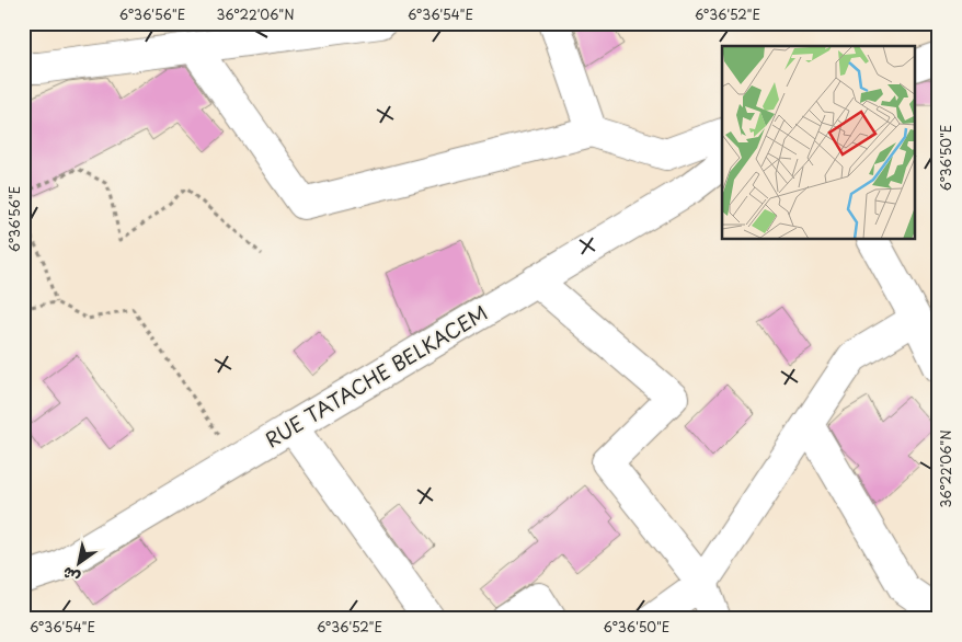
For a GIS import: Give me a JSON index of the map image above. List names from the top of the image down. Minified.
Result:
{"streets":{"street":["RUE TATACHE BELKACEM"]},"north":"bottom left","coordinates":["6°36'56\"E","36°22'06\"N","6°36'54\"E","6°36'52\"E","6°36'50\"E"]}
